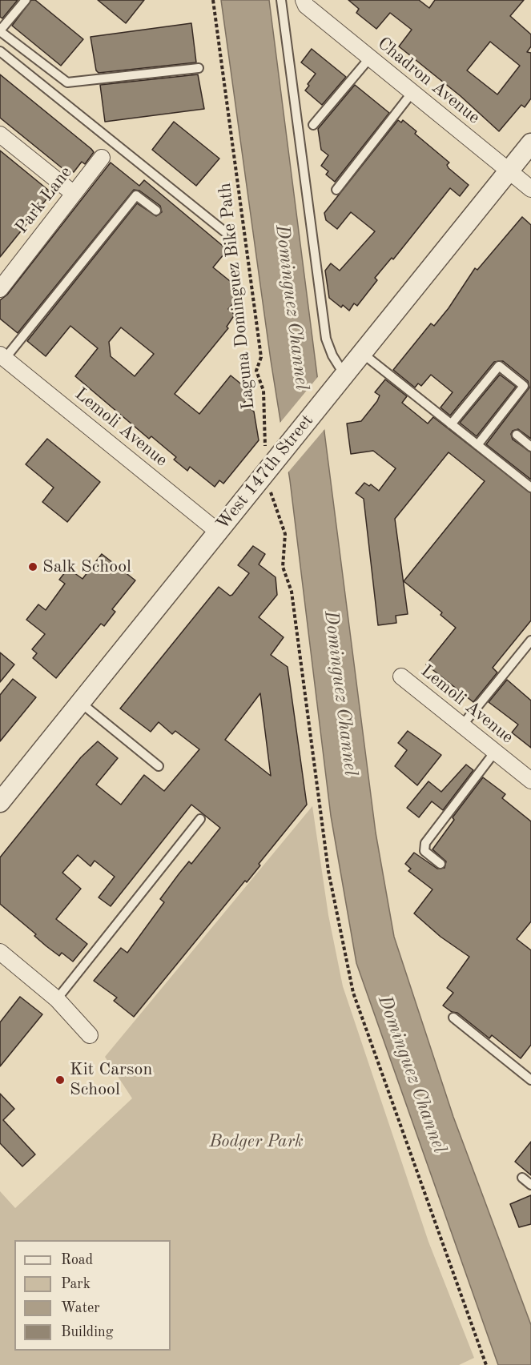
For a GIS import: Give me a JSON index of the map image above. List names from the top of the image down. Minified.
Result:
{"streets":{"street":["Chadron Avenue","Park Lane","Lemoli Avenue","West 147th Street"],"path":["Laguna Dominguez Bike Path"]},"crossings":[["Chadron Avenue","West 147th Street"],["Laguna Dominguez Bike Path","West 147th Street"],["Lemoli Avenue","West 147th Street"]],"water":["Dominguez Channel"],"parks":["Bodger Park"],"places":["Salk School","Kit Carson School"],"legend":["Road","Park","Water","Building"]}
